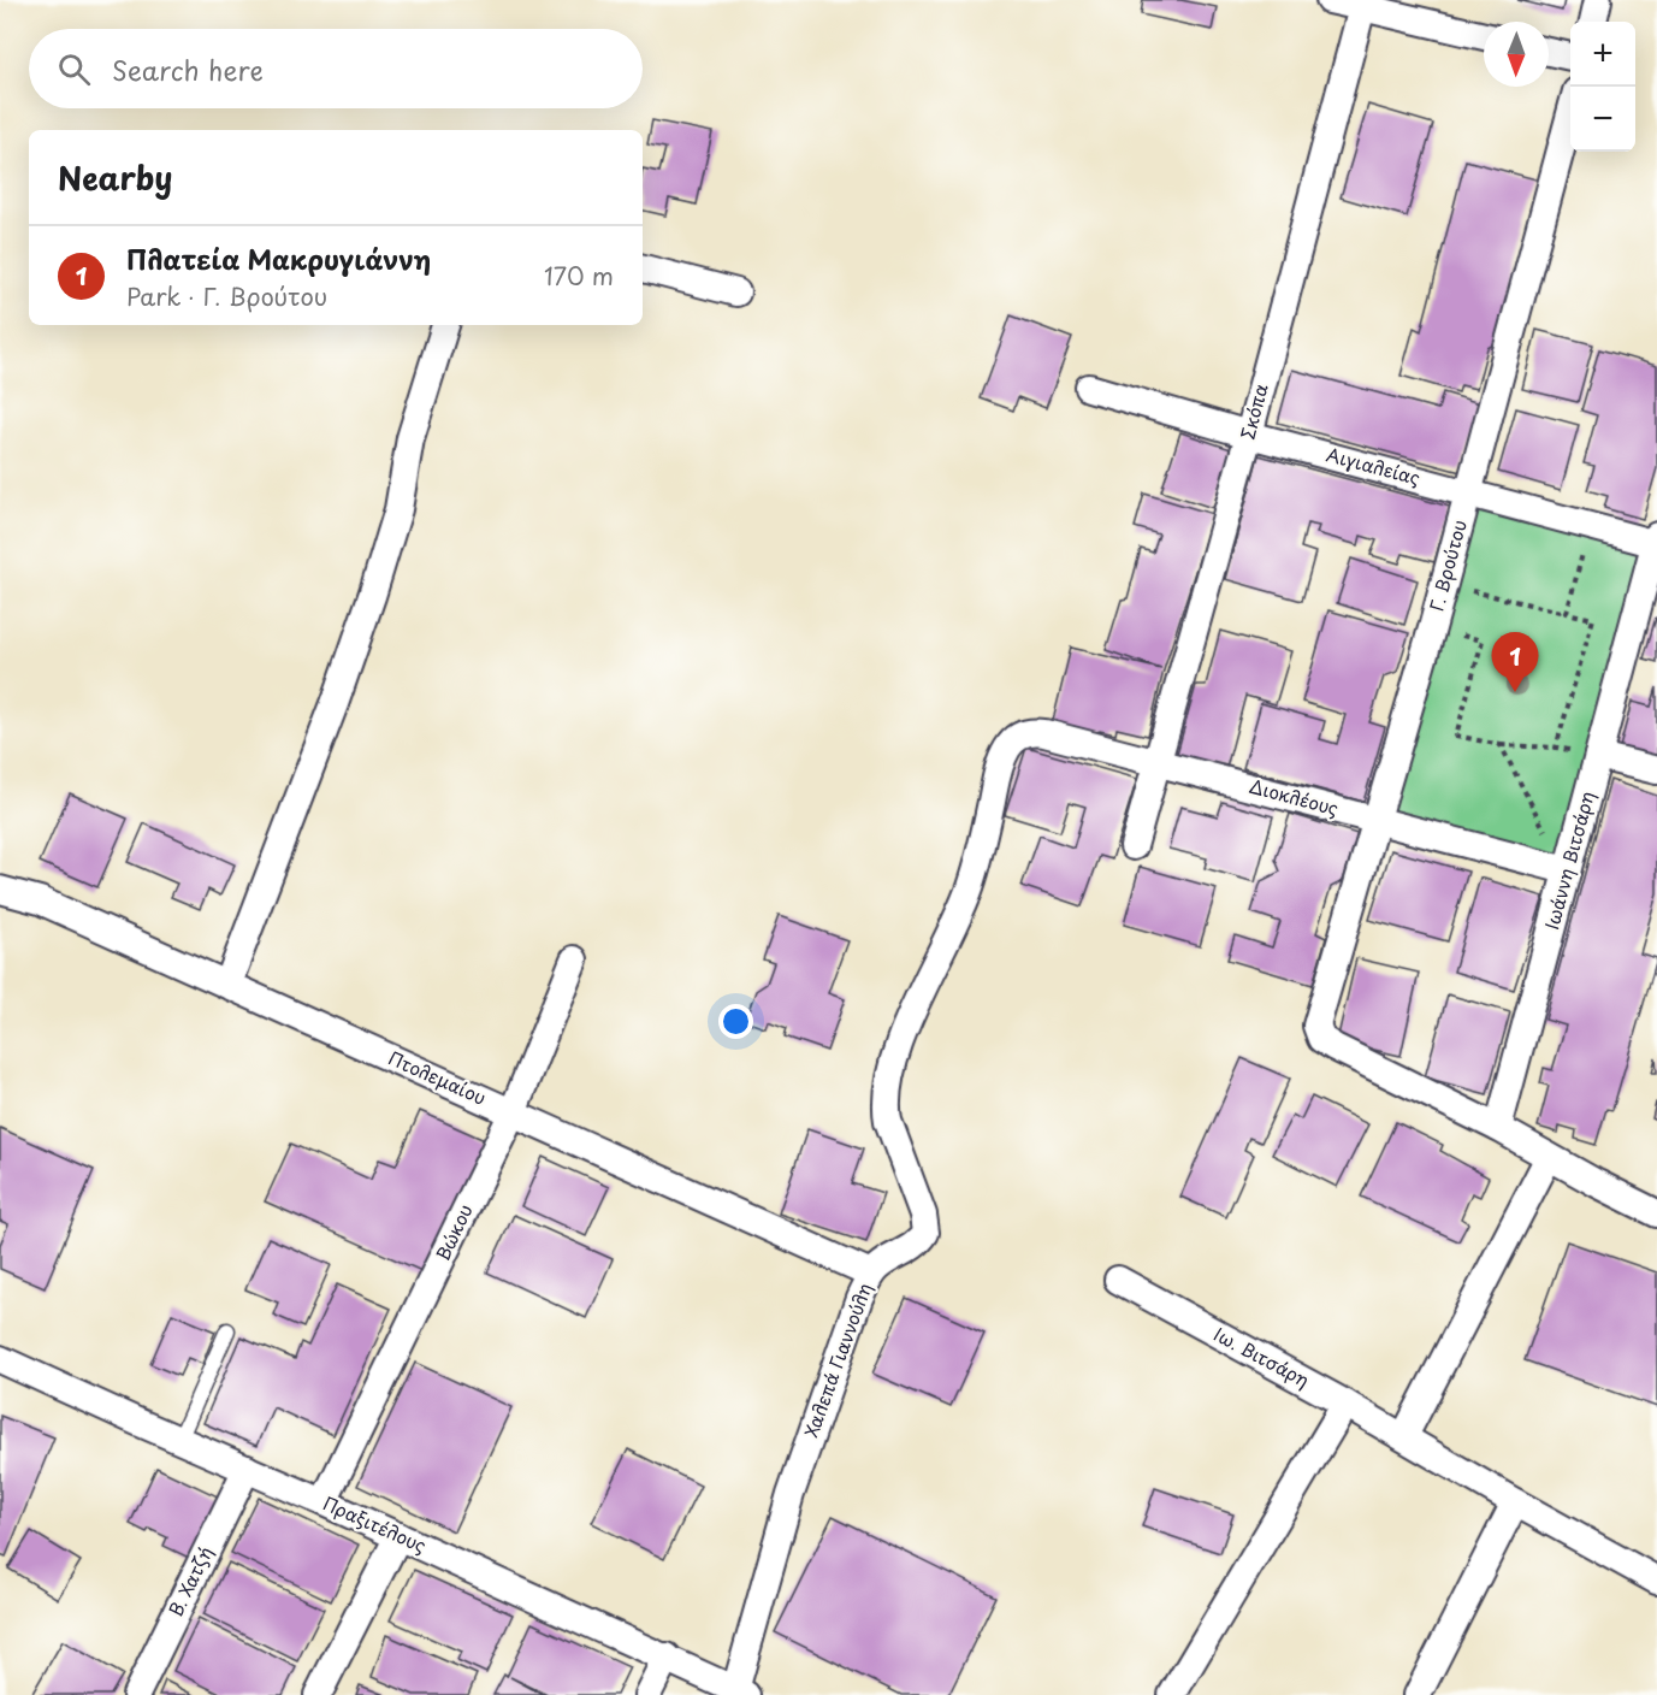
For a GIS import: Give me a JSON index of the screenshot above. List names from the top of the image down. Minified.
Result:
{"streets":{"street":["Σκόπα","Αιγιαλείας","Γ. Βρούτου","Διοκλέους","Ιωάννη Βιτσάρη","Πτολεμαίου","Βώκου","Ιω. Βιτσάρη","Χαλεπά Γιαννούλη","Πραξιτέλους","Β. Χατζή"]},"crossings":[["Σκόπα","Αιγιαλείας"],["Σκόπα","Διοκλέους"],["Αιγιαλείας","Γ. Βρούτου"],["Αιγιαλείας","Ιωάννη Βιτσάρη"],["Γ. Βρούτου","Διοκλέους"],["Γ. Βρούτου","Ιωάννη Βιτσάρη"],["Διοκλέους","Ιωάννη Βιτσάρη"],["Διοκλέους","Χαλεπά Γιαννούλη"],["Πτολεμαίου","Βώκου"],["Πτολεμαίου","Χαλεπά Γιαννούλη"],["Βώκου","Πραξιτέλους"],["Χαλεπά Γιαννούλη","Πραξιτέλους"],["Πραξιτέλους","Β. Χατζή"]],"north":"bottom","page":{"map_buttons":["+","−"],"search":"Search here","heading":"Nearby","list":[{"mark":"1","name":"Πλατεία Μακρυγιάννη","note":"Park · Γ. Βρούτου","value":"170 m"}],"pins":"1"}}
